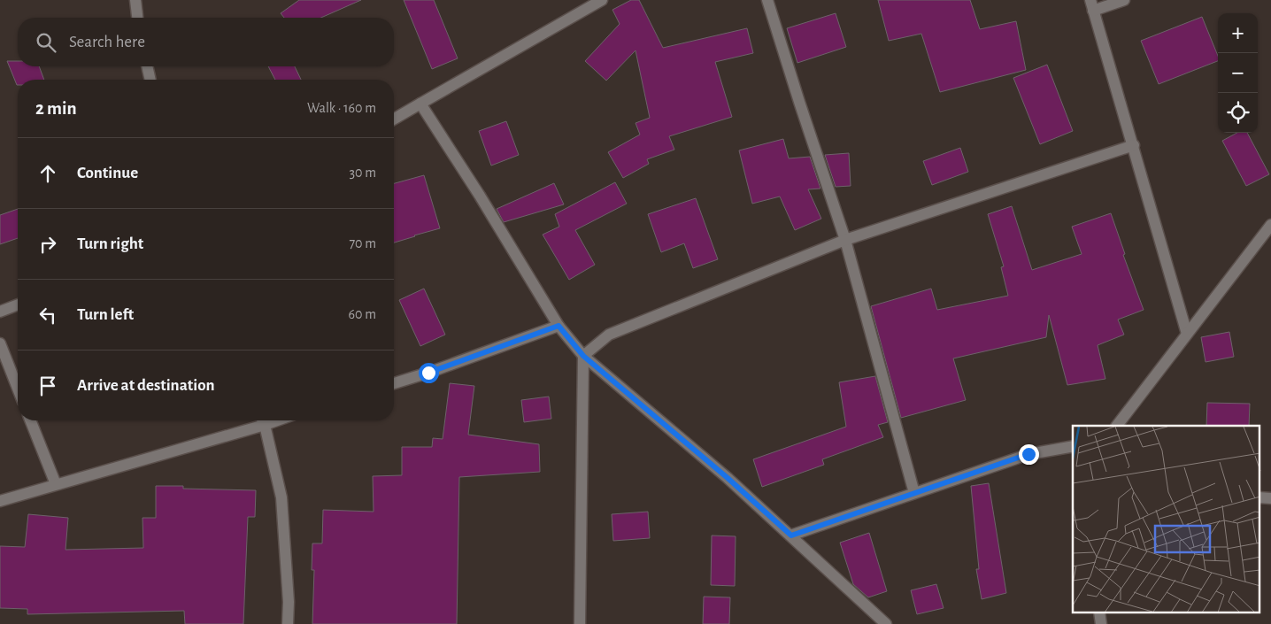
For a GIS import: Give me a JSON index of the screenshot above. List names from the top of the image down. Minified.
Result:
{"page":{"map_buttons":["+","−"],"search":"Search here","heading":["2 min","Walk · 160 m"],"list":[["Continue","30 m"],["Turn right","70 m"],["Turn left","60 m"],"Arrive at destination"]}}
